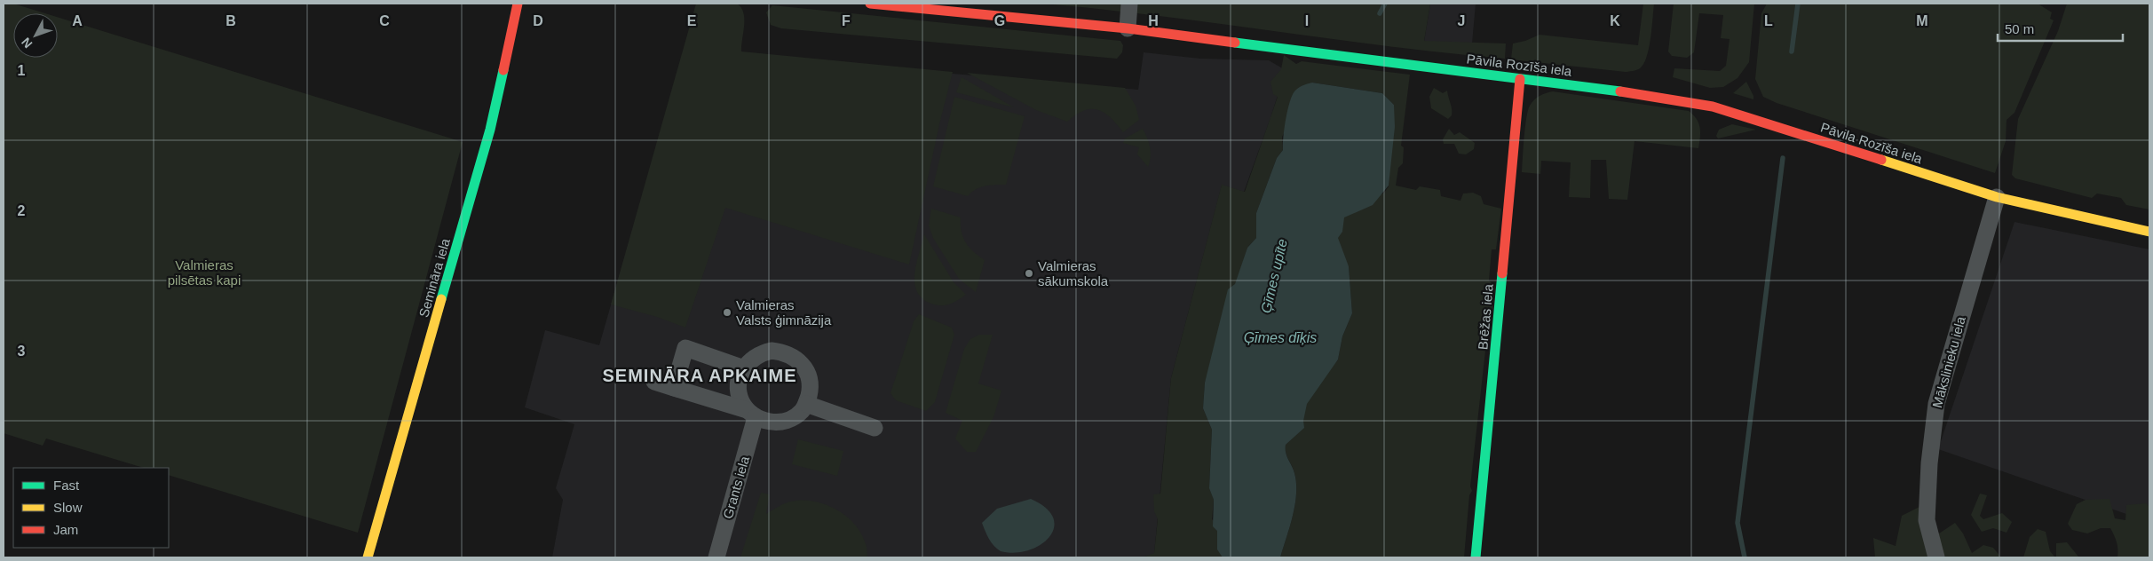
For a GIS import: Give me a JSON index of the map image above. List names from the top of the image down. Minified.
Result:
{"streets":{"street":["Pāvila Rozīša iela","Semināra iela","Brēžas iela","Mākslinieku iela","Grants iela"]},"crossings":[["Pāvila Rozīša iela","Brēžas iela"],["Pāvila Rozīša iela","Mākslinieku iela"]],"districts":["SEMINĀRA APKAIME"],"water":["Ģīmes upīte","Ģīmes dīķis"],"parks":["Valmieras pilsētas kapi"],"places":["Valmieras sākumskola","Valmieras Valsts ģimnāzija"],"legend":["Fast","Slow","Jam"],"scale_bar":"50 m","north":"bottom left","grid":{"columns":["A","B","C","D","E","F","G","H","I","J","K","L","M"],"rows":["1","2","3"]}}
